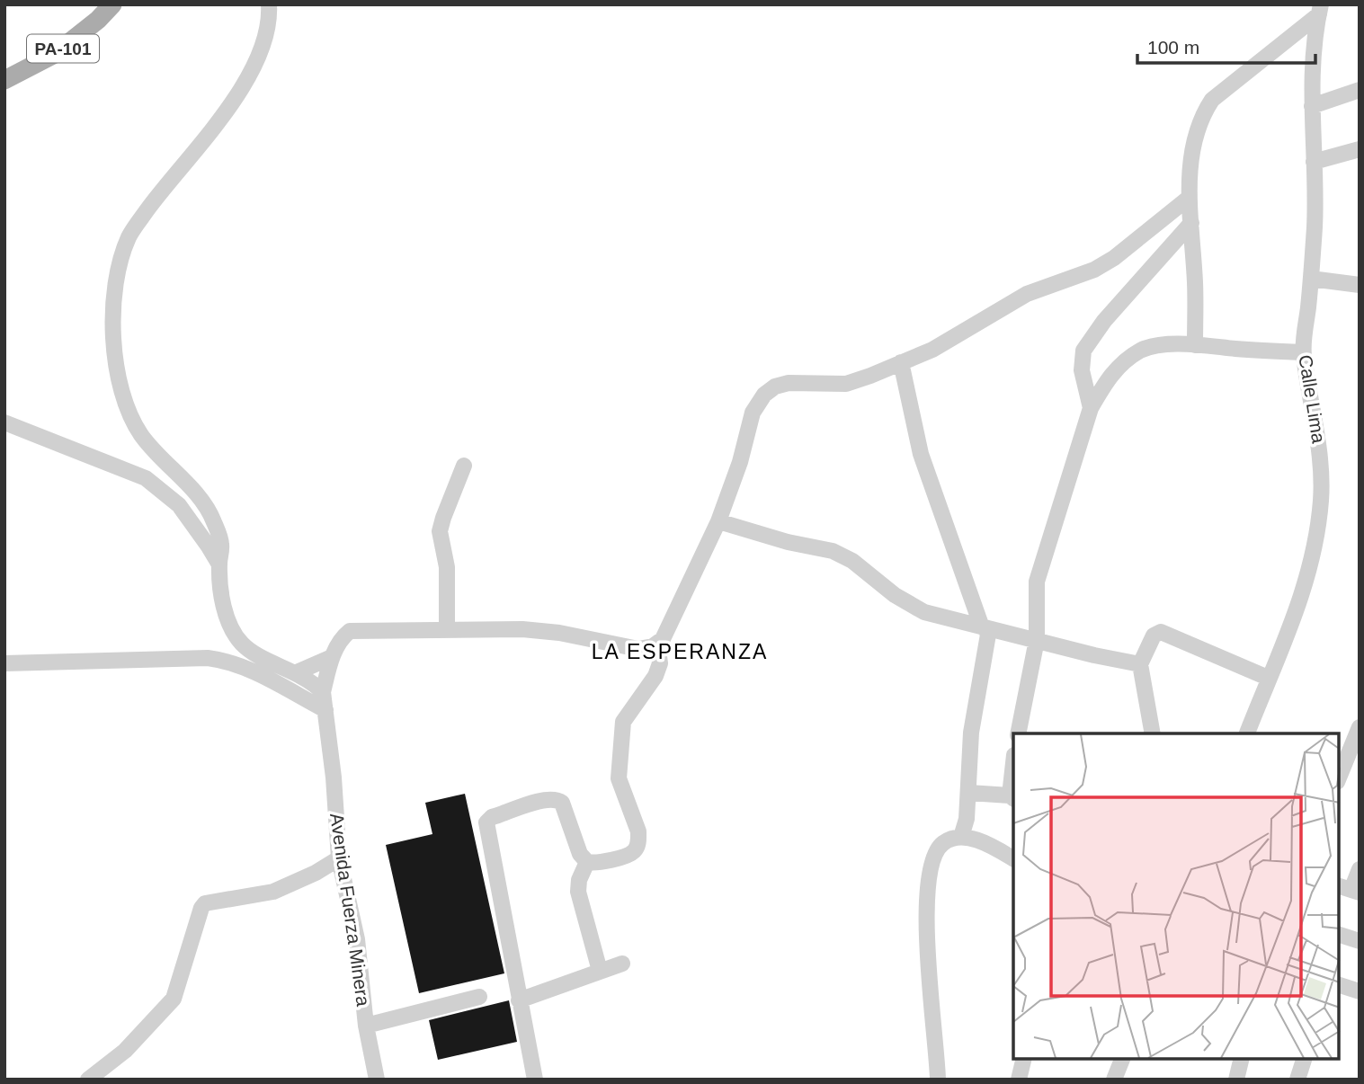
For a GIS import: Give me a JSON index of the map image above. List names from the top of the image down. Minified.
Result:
{"streets":{"main road":["PA-101"],"street":["Calle Lima","Avenida Fuerza Minera"]},"districts":["LA ESPERANZA"],"scale_bar":"100 m"}
